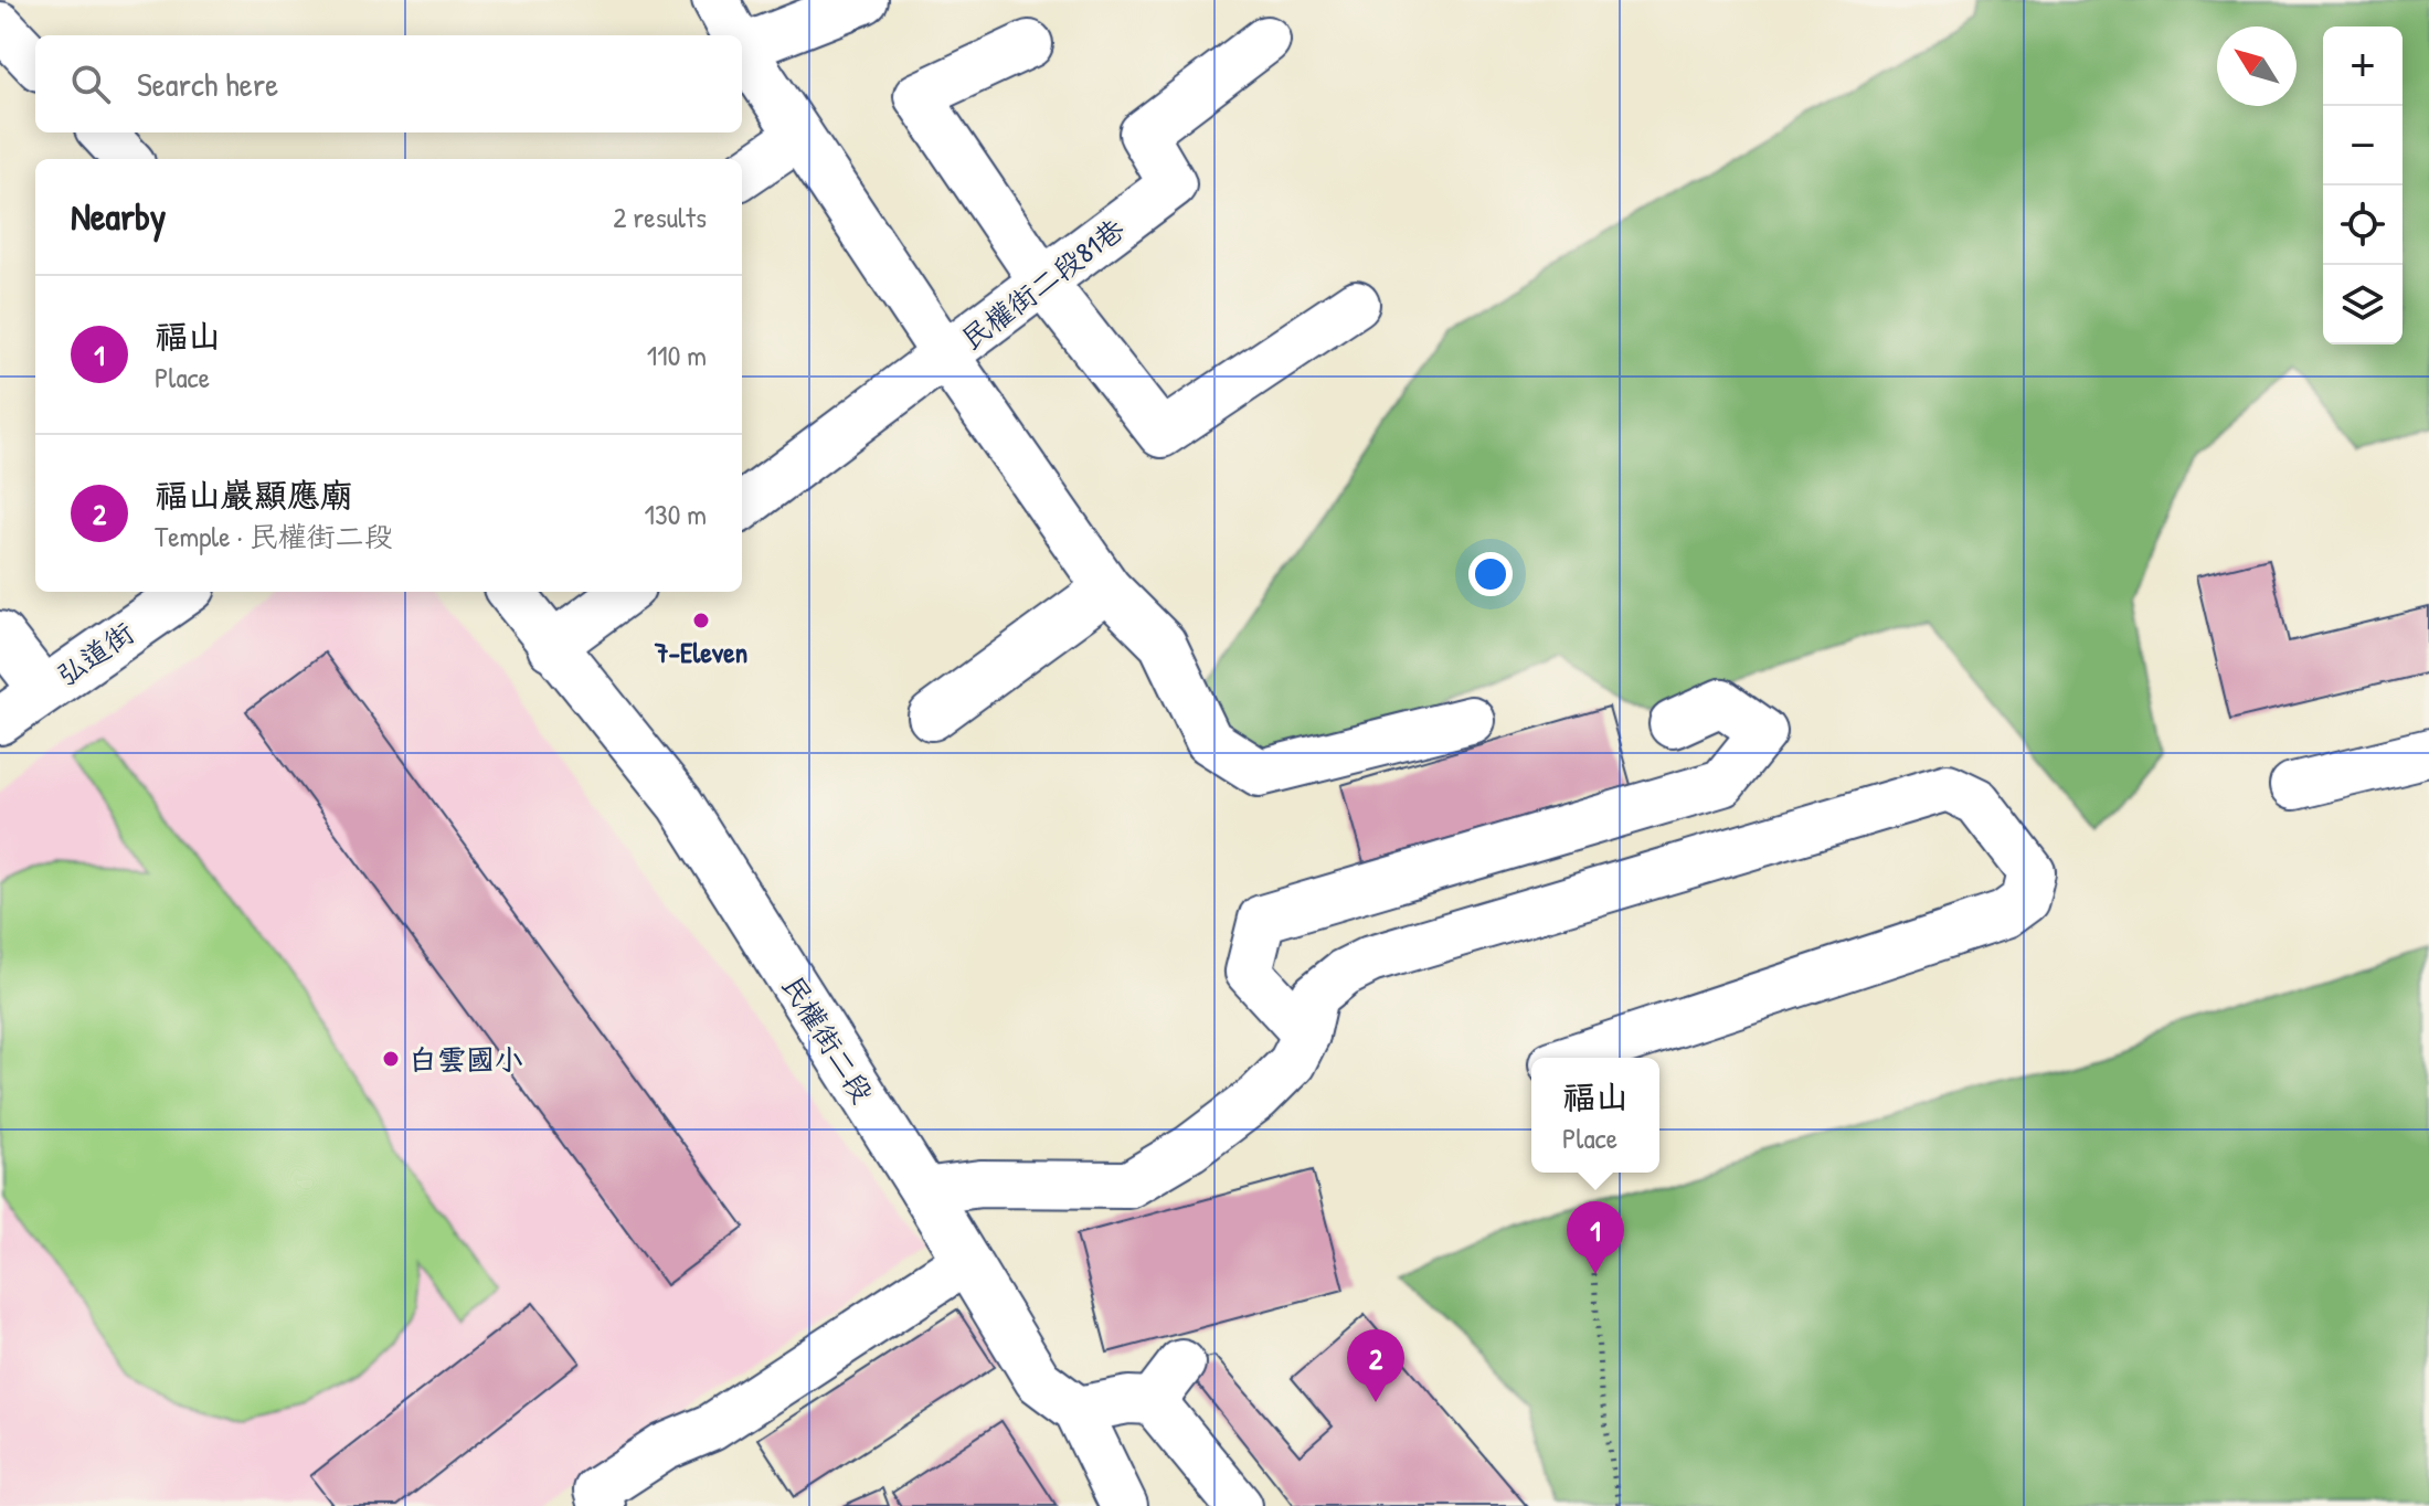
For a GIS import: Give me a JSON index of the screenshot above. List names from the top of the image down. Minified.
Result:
{"streets":{"street":["民權街二段81巷","弘道街","民權街二段"]},"places":["7-Eleven","白雲國小"],"north":"top left","page":{"map_buttons":["+","−"],"search":"Search here","heading":["Nearby","2 results"],"list":[{"mark":"1","name":"福山","note":"Place","value":"110 m"},{"mark":"2","name":"福山巖顯應廟","note":"Temple · 民權街二段","value":"130 m"}],"popup":["福山","Place"],"pins":["1","2"]}}
